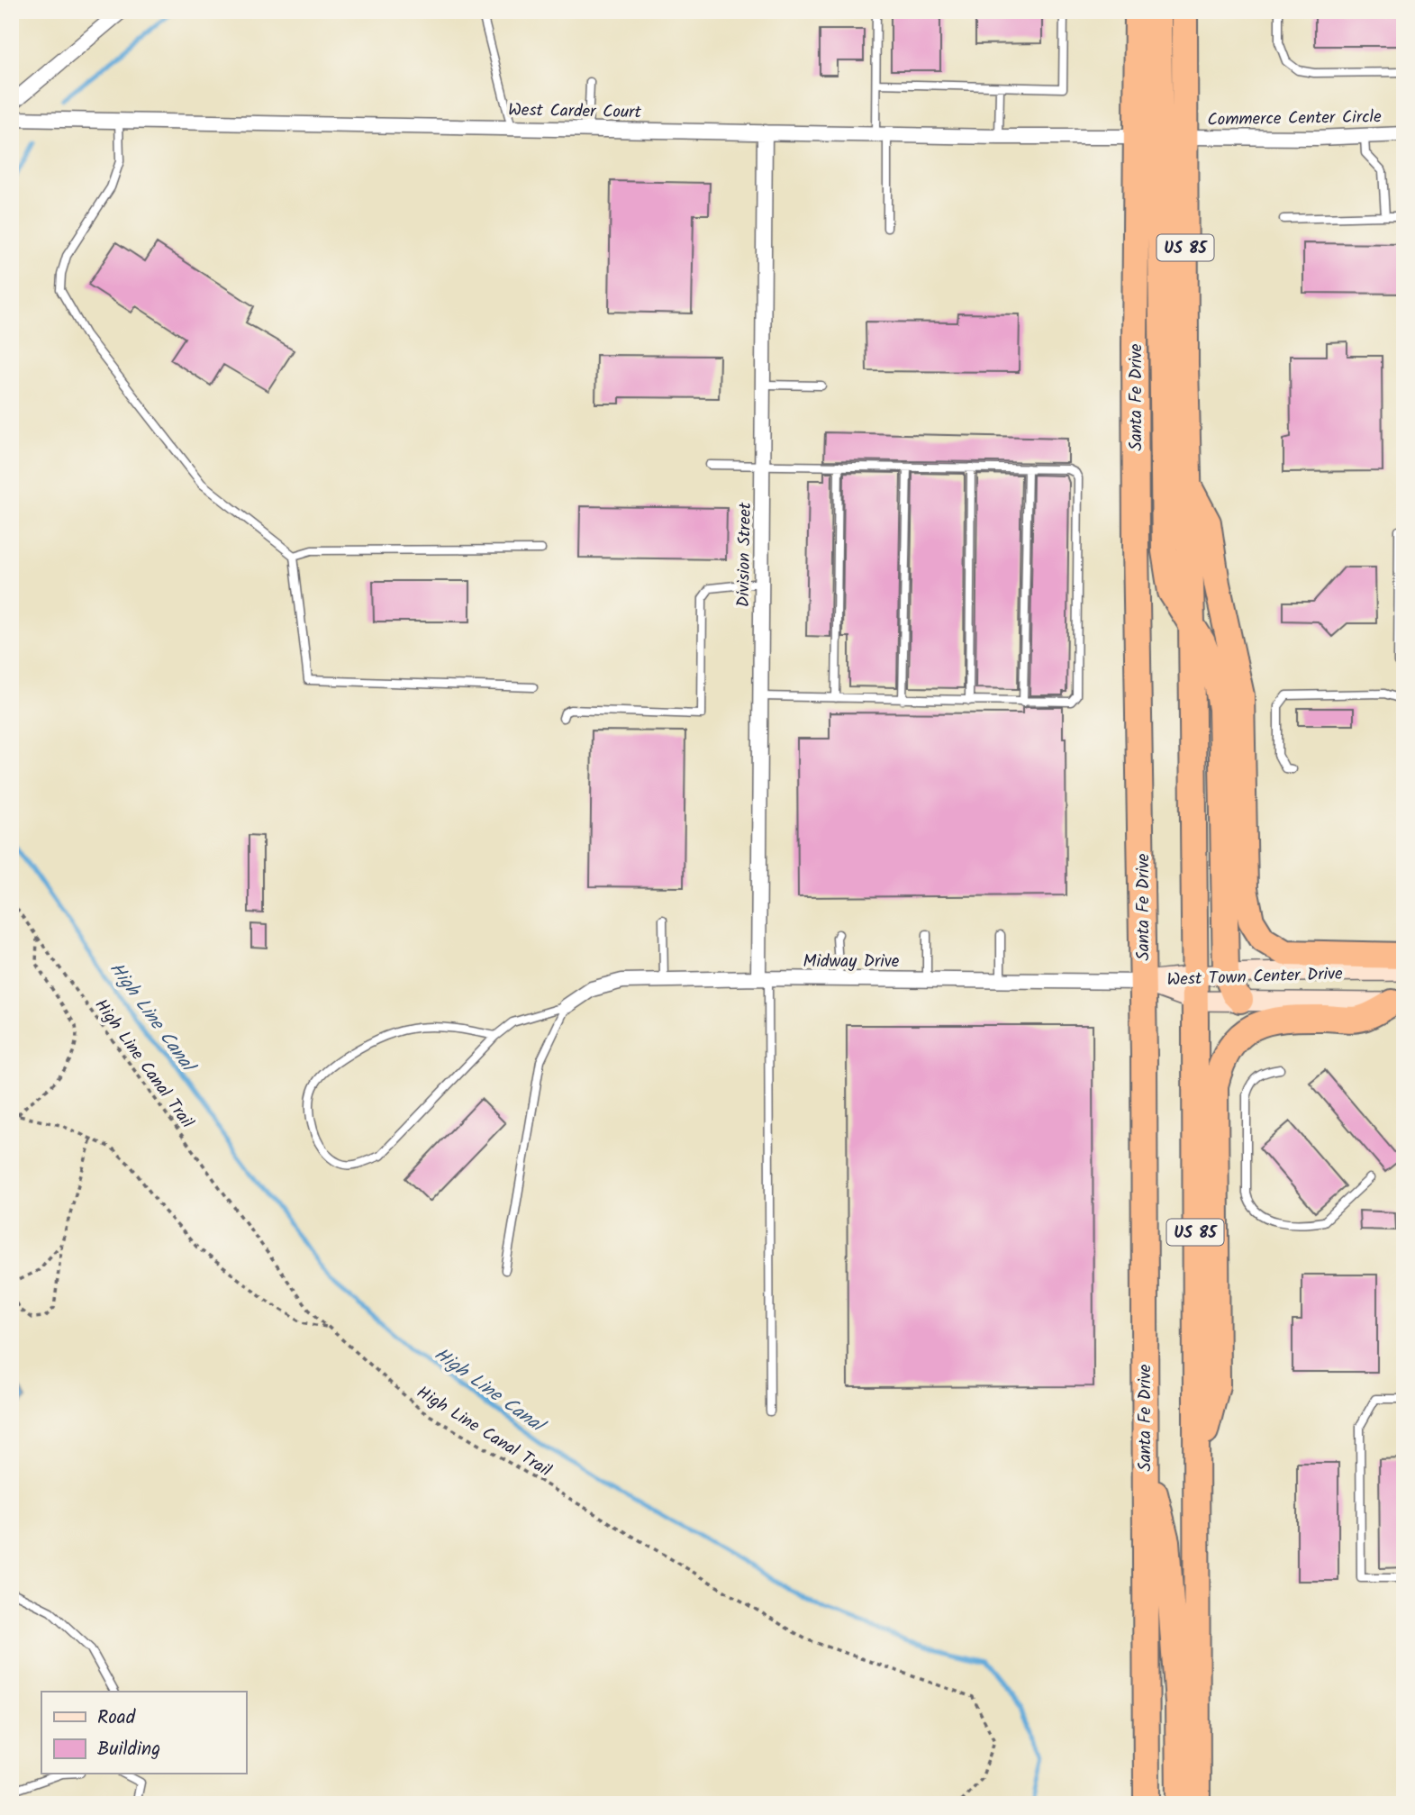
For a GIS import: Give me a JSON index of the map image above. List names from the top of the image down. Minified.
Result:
{"streets":{"highway":["US 85","Santa Fe Drive"],"street":["West Carder Court","Commerce Center Circle","Division Street","Midway Drive","West Town Center Drive"],"path":["High Line Canal Trail"]},"crossings":[["West Carder Court","Santa Fe Drive"],["West Carder Court","Division Street"],["Commerce Center Circle","US 85"],["US 85","West Town Center Drive"],["Santa Fe Drive","Midway Drive"],["Santa Fe Drive","West Town Center Drive"],["Division Street","Midway Drive"],["Midway Drive","West Town Center Drive"]],"water":["High Line Canal"],"legend":["Road","Building"]}
